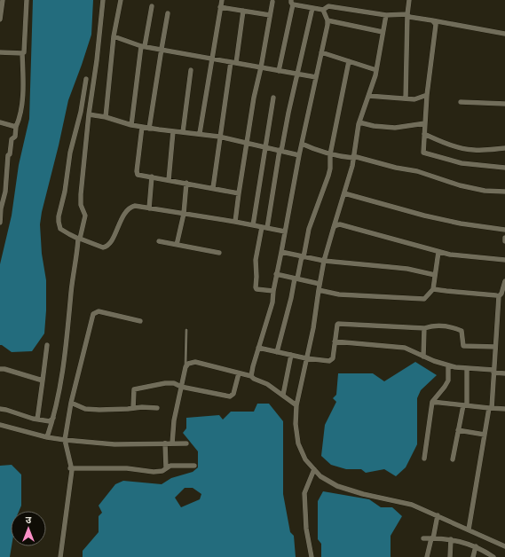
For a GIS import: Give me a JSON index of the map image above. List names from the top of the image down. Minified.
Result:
{"north":"top"}
